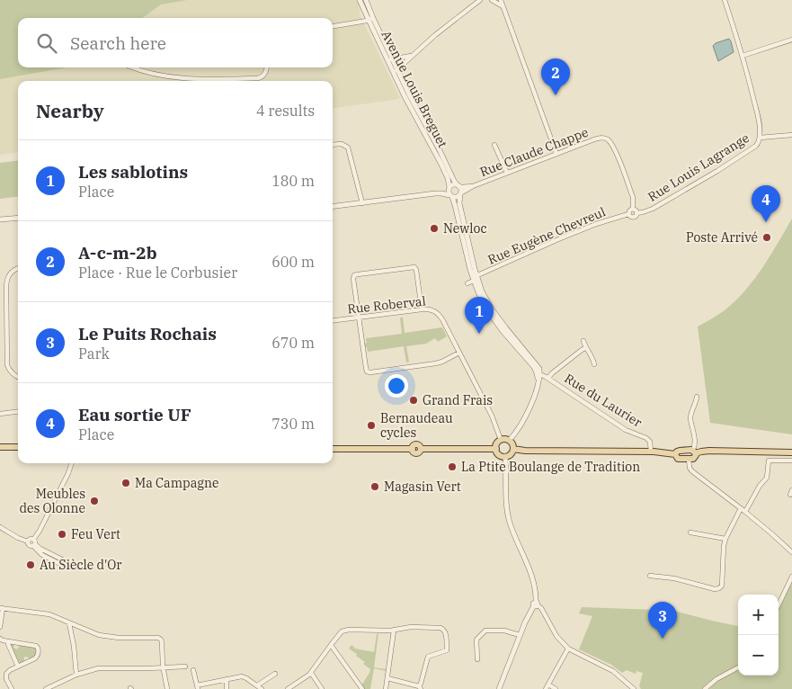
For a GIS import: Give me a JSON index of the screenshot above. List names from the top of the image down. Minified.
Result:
{"streets":{"street":["Avenue Louis Breguet","Rue Claude Chappe","Rue Louis Lagrange","Rue Eugène Chevreul","Rue Roberval","Rue du Laurier"]},"crossings":[["Avenue Louis Breguet","Rue Claude Chappe"],["Rue Claude Chappe","Rue Louis Lagrange"],["Rue Claude Chappe","Rue Eugène Chevreul"],["Rue Louis Lagrange","Rue Eugène Chevreul"]],"places":["Newloc","Poste Arrivé","Grand Frais","Bernaudeau cycles","La Ptite Boulange de Tradition","Ma Campagne","Magasin Vert","Meubles des Olonne","Feu Vert","Au Siècle d'Or"],"page":{"search":"Search here","pins":["2","4","1","3"],"heading":["Nearby","4 results"],"list":[{"mark":"1","name":"Les sablotins","note":"Place","value":"180 m"},{"mark":"2","name":"A-c-m-2b","note":"Place · Rue le Corbusier","value":"600 m"},{"mark":"3","name":"Le Puits Rochais","note":"Park","value":"670 m"},{"mark":"4","name":"Eau sortie UF","note":"Place","value":"730 m"}],"map_buttons":["+","−"]}}
